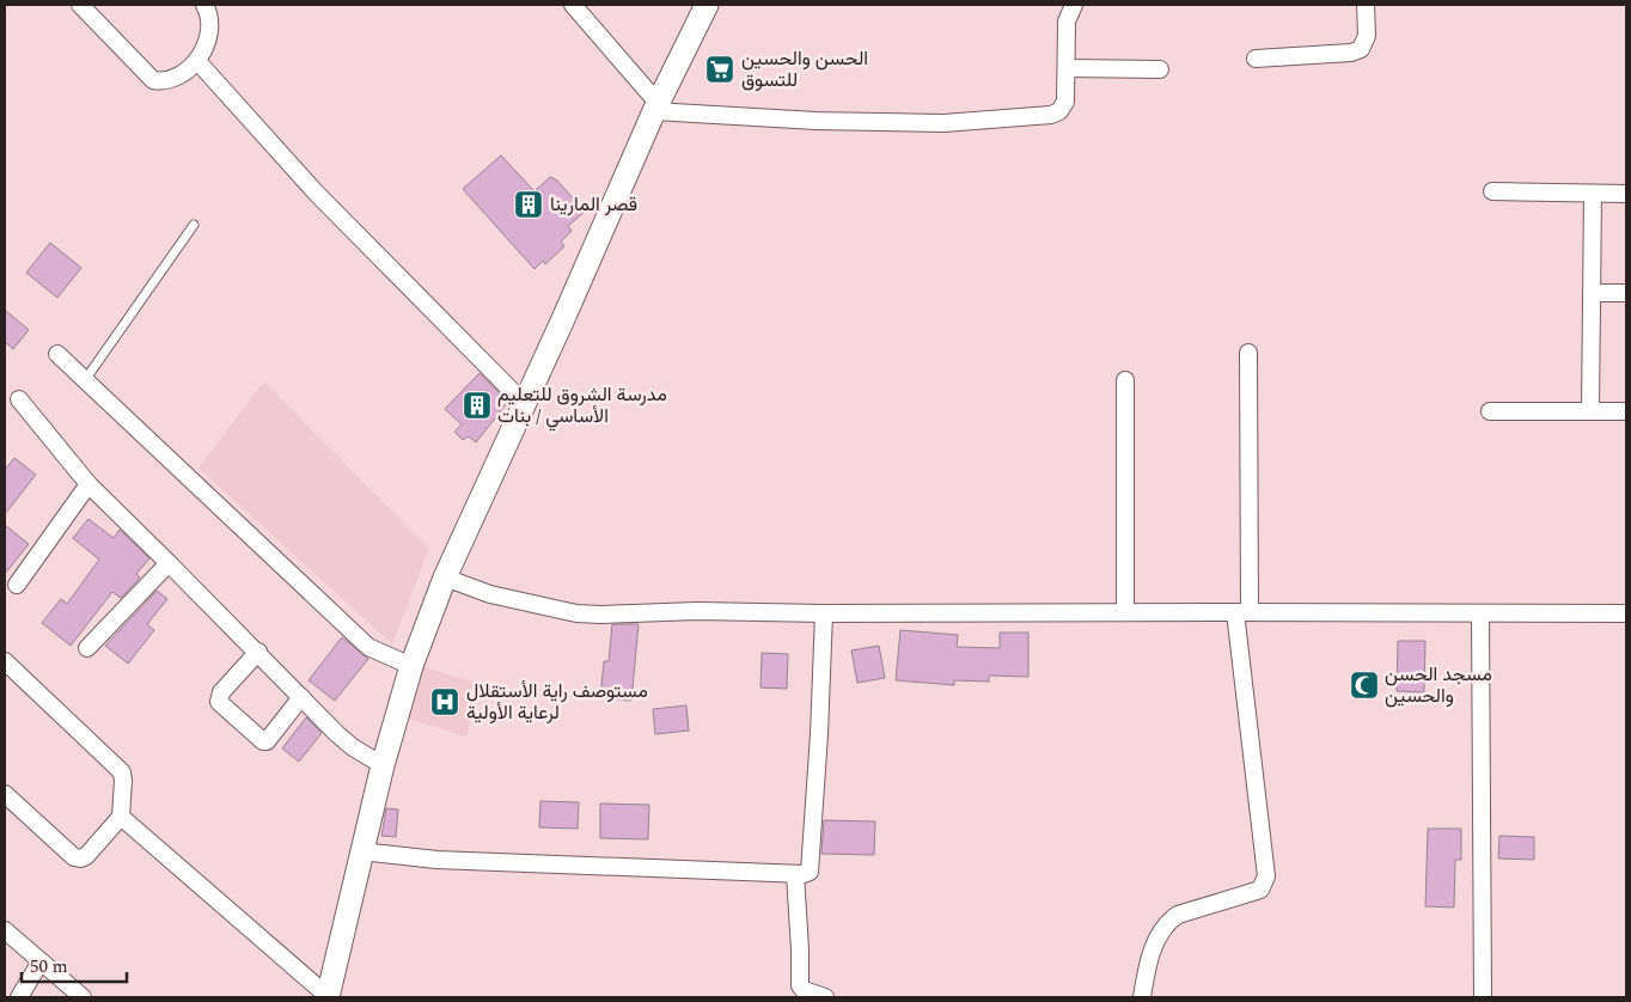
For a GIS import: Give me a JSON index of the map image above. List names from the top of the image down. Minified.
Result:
{"places":{"supermarket":["الحسن والحسين للتسوق"],"building":["قصر المارينا","مدرسة الشروق للتعليم الأساسي / بنات"],"mosque":["مسجد الحسن والحسين"],"hospital":["مستوصف راية الأستقلال لرعاية الأولية"]},"scale_bar":"50 m"}
